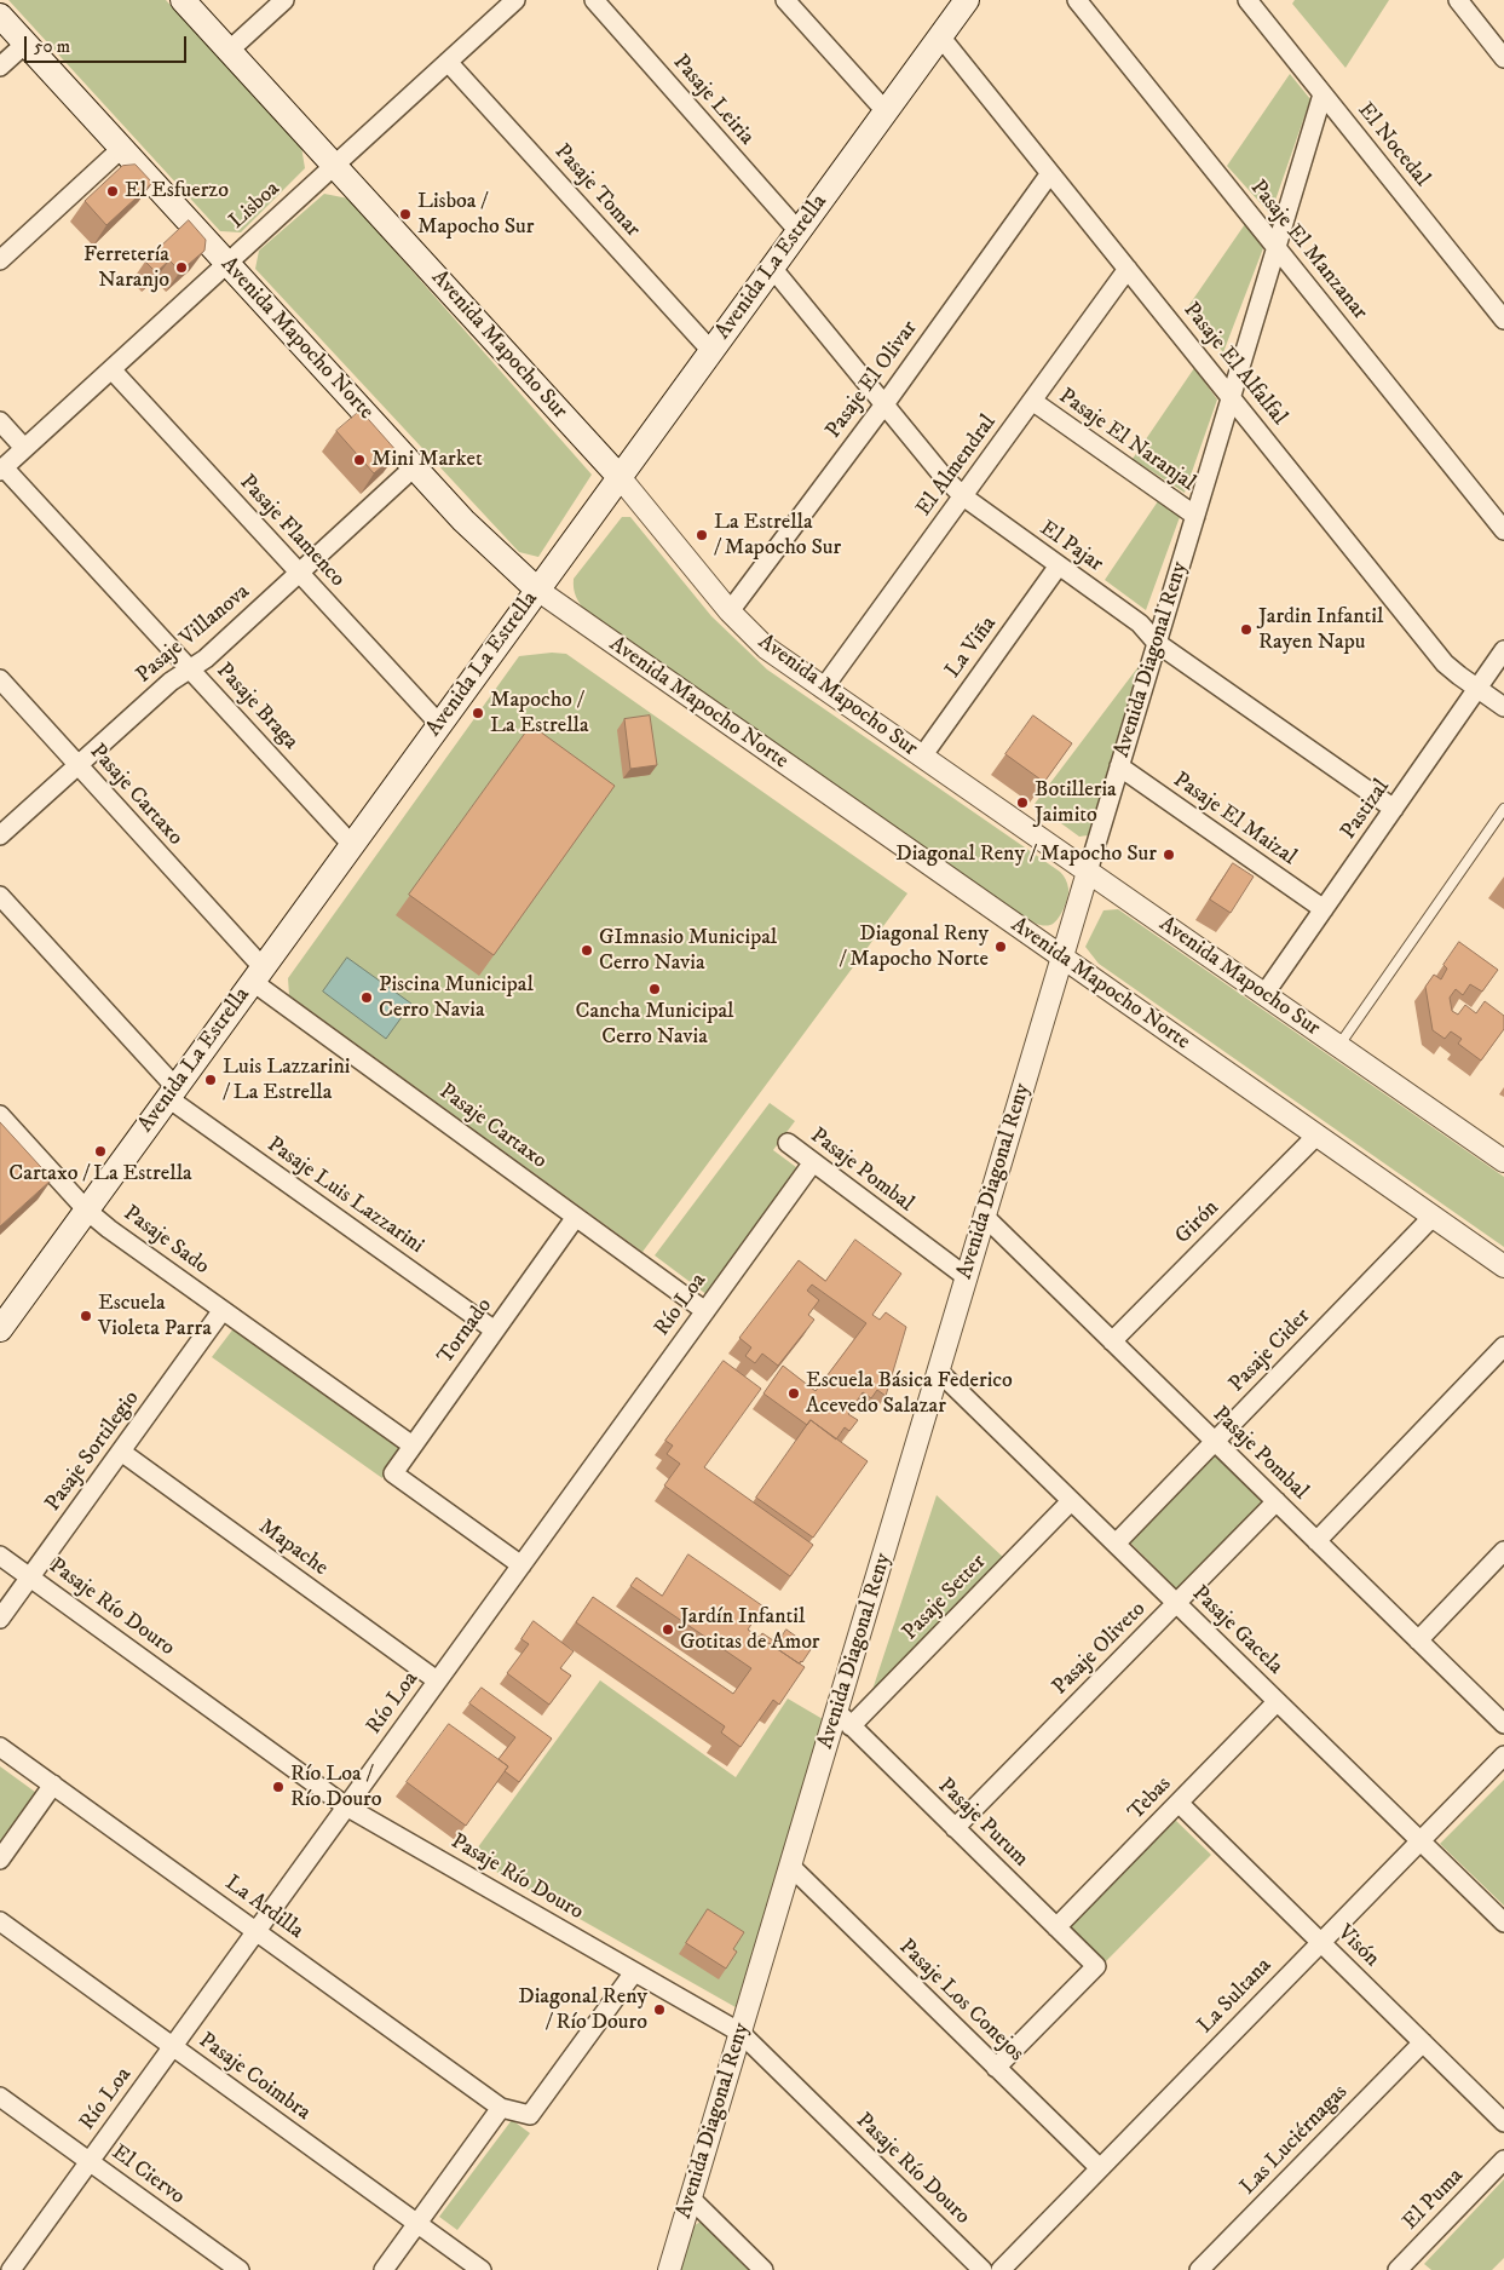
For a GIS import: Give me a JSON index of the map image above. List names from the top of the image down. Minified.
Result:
{"streets":{"main road":["Avenida La Estrella","Avenida Mapocho Norte","Avenida Mapocho Sur"],"street":["Pasaje Leiria","El Nocedal","Pasaje Tomar","Lisboa","Pasaje El Manzanar","Pasaje El Alfalfal","Pasaje El Olivar","Pasaje El Naranjal","El Almendral","Pasaje Flamenco","El Pajar","Pasaje Villanova","La Viña","Avenida Diagonal Reny","Pasaje Braga","Pasaje Cartaxo","Pastizal","Pasaje El Maizal","Pasaje Pombal","Pasaje Luis Lazzarini","Girón","Pasaje Sado","Río Loa","Tornado","Pasaje Cider","Pasaje Sortilegio","Mapache","Pasaje Setter","Pasaje Río Douro","Pasaje Gacela","Pasaje Oliveto","Tebas","Pasaje Purum","La Ardilla","Visón","La Sultana","Pasaje Los Conejos","Pasaje Coimbra","Las Luciérnagas","El Ciervo","El Puma"]},"crossings":[["Pasaje Leiria","Avenida La Estrella"],["El Nocedal","Avenida Diagonal Reny"],["Pasaje Tomar","Lisboa"],["Pasaje Tomar","Avenida La Estrella"],["Lisboa","Avenida Mapocho Norte"],["Lisboa","Avenida Mapocho Sur"],["Lisboa","Pasaje Flamenco"],["Lisboa","Pasaje Braga"],["Pasaje El Manzanar","Avenida Diagonal Reny"],["Avenida La Estrella","Avenida Mapocho Norte"],["Avenida La Estrella","Avenida Mapocho Sur"],["Avenida La Estrella","Pasaje El Alfalfal"],["Avenida La Estrella","Pasaje Flamenco"],["Avenida La Estrella","El Pajar"],["Avenida La Estrella","Pasaje Braga"],["Avenida La Estrella","Pasaje Cartaxo"],["Avenida La Estrella","Pasaje Luis Lazzarini"],["Avenida La Estrella","Pasaje Sado"],["Avenida Mapocho Norte","Pasaje Villanova"],["Avenida Mapocho Norte","Avenida Diagonal Reny"],["Avenida Mapocho Norte","Girón"],["Avenida Mapocho Norte","Pasaje Cider"],["Avenida Mapocho Sur","Pasaje El Olivar"],["Avenida Mapocho Sur","El Almendral"],["Avenida Mapocho Sur","La Viña"],["Avenida Mapocho Sur","Avenida Diagonal Reny"],["Avenida Mapocho Sur","Pastizal"],["Pasaje El Alfalfal","Pasaje El Olivar"],["Pasaje El Alfalfal","El Almendral"],["Pasaje El Alfalfal","Avenida Diagonal Reny"],["Pasaje El Alfalfal","Pastizal"],["Pasaje El Olivar","El Pajar"],["Pasaje El Naranjal","El Almendral"],["Pasaje El Naranjal","Avenida Diagonal Reny"],["El Almendral","El Pajar"],["Pasaje Flamenco","Pasaje Villanova"],["El Pajar","La Viña"],["El Pajar","Avenida Diagonal Reny"],["El Pajar","Pastizal"],["Pasaje Villanova","Pasaje Braga"],["Pasaje Villanova","Pasaje Cartaxo"],["Avenida Diagonal Reny","Pasaje El Maizal"],["Avenida Diagonal Reny","Pasaje Pombal"],["Avenida Diagonal Reny","Pasaje Setter"],["Avenida Diagonal Reny","Pasaje Río Douro"],["Avenida Diagonal Reny","Pasaje Gacela"],["Avenida Diagonal Reny","Pasaje Purum"],["Avenida Diagonal Reny","Pasaje Los Conejos"],["Pasaje Cartaxo","Río Loa"],["Pasaje Cartaxo","Tornado"],["Pastizal","Pasaje El Maizal"],["Pasaje Pombal","Girón"],["Pasaje Pombal","Río Loa"],["Pasaje Pombal","Pasaje Cider"],["Pasaje Pombal","Pasaje Oliveto"],["Pasaje Luis Lazzarini","Tornado"],["Pasaje Sado","Tornado"],["Pasaje Sado","Pasaje Sortilegio"],["Río Loa","Tornado"],["Río Loa","Mapache"],["Río Loa","Pasaje Río Douro"],["Río Loa","La Ardilla"],["Río Loa","Pasaje Coimbra"],["Río Loa","El Ciervo"],["Pasaje Cider","Pasaje Gacela"],["Pasaje Sortilegio","Mapache"],["Pasaje Sortilegio","Pasaje Río Douro"],["Pasaje Setter","Pasaje Gacela"],["Pasaje Setter","Pasaje Purum"],["Pasaje Gacela","Pasaje Oliveto"],["Pasaje Gacela","Tebas"],["Pasaje Gacela","La Sultana"],["Pasaje Oliveto","Pasaje Purum"],["Tebas","Pasaje Purum"],["Tebas","Visón"],["Pasaje Purum","Pasaje Los Conejos"],["Visón","La Sultana"],["Visón","Las Luciérnagas"],["La Sultana","Pasaje Los Conejos"]],"places":["El Esfuerzo","Lisboa / Mapocho Sur","Ferretería Naranjo","Mini Market","La Estrella / Mapocho Sur","Jardin Infantil Rayen Napu","Mapocho / La Estrella","Botilleria Jaimito","Diagonal Reny / Mapocho Sur","Diagonal Reny / Mapocho Norte","GImnasio Municipal Cerro Navia","Cancha Municipal Cerro Navia","Piscina Municipal Cerro Navia","Luis Lazzarini / La Estrella","Cartaxo / La Estrella","Escuela Violeta Parra","Escuela Básica Federico Acevedo Salazar","Jardín Infantil Gotitas de Amor","Río Loa / Río Douro","Diagonal Reny / Río Douro"],"scale_bar":"50 m"}
